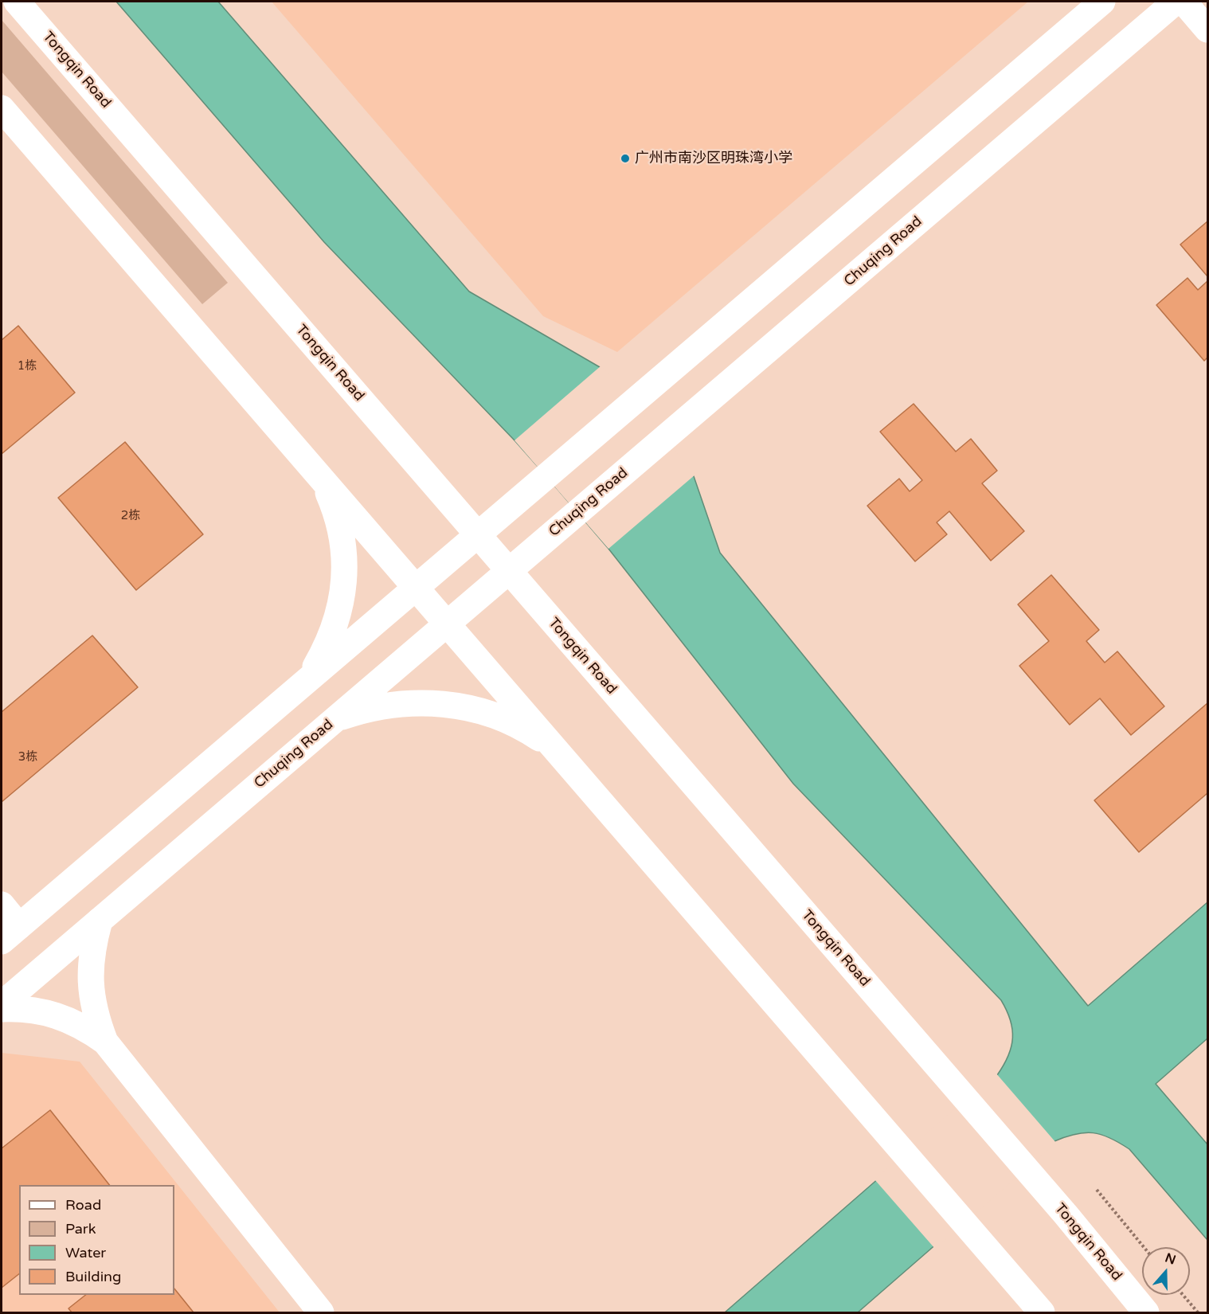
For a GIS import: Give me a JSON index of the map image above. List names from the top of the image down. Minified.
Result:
{"streets":{"main road":["Tongqin Road","Chuqing Road"]},"crossings":[["Tongqin Road","Chuqing Road"]],"places":["广州市南沙区明珠湾小学"],"house_numbers":["1栋","2栋","3栋"],"legend":["Road","Park","Water","Building"],"north":"top"}
